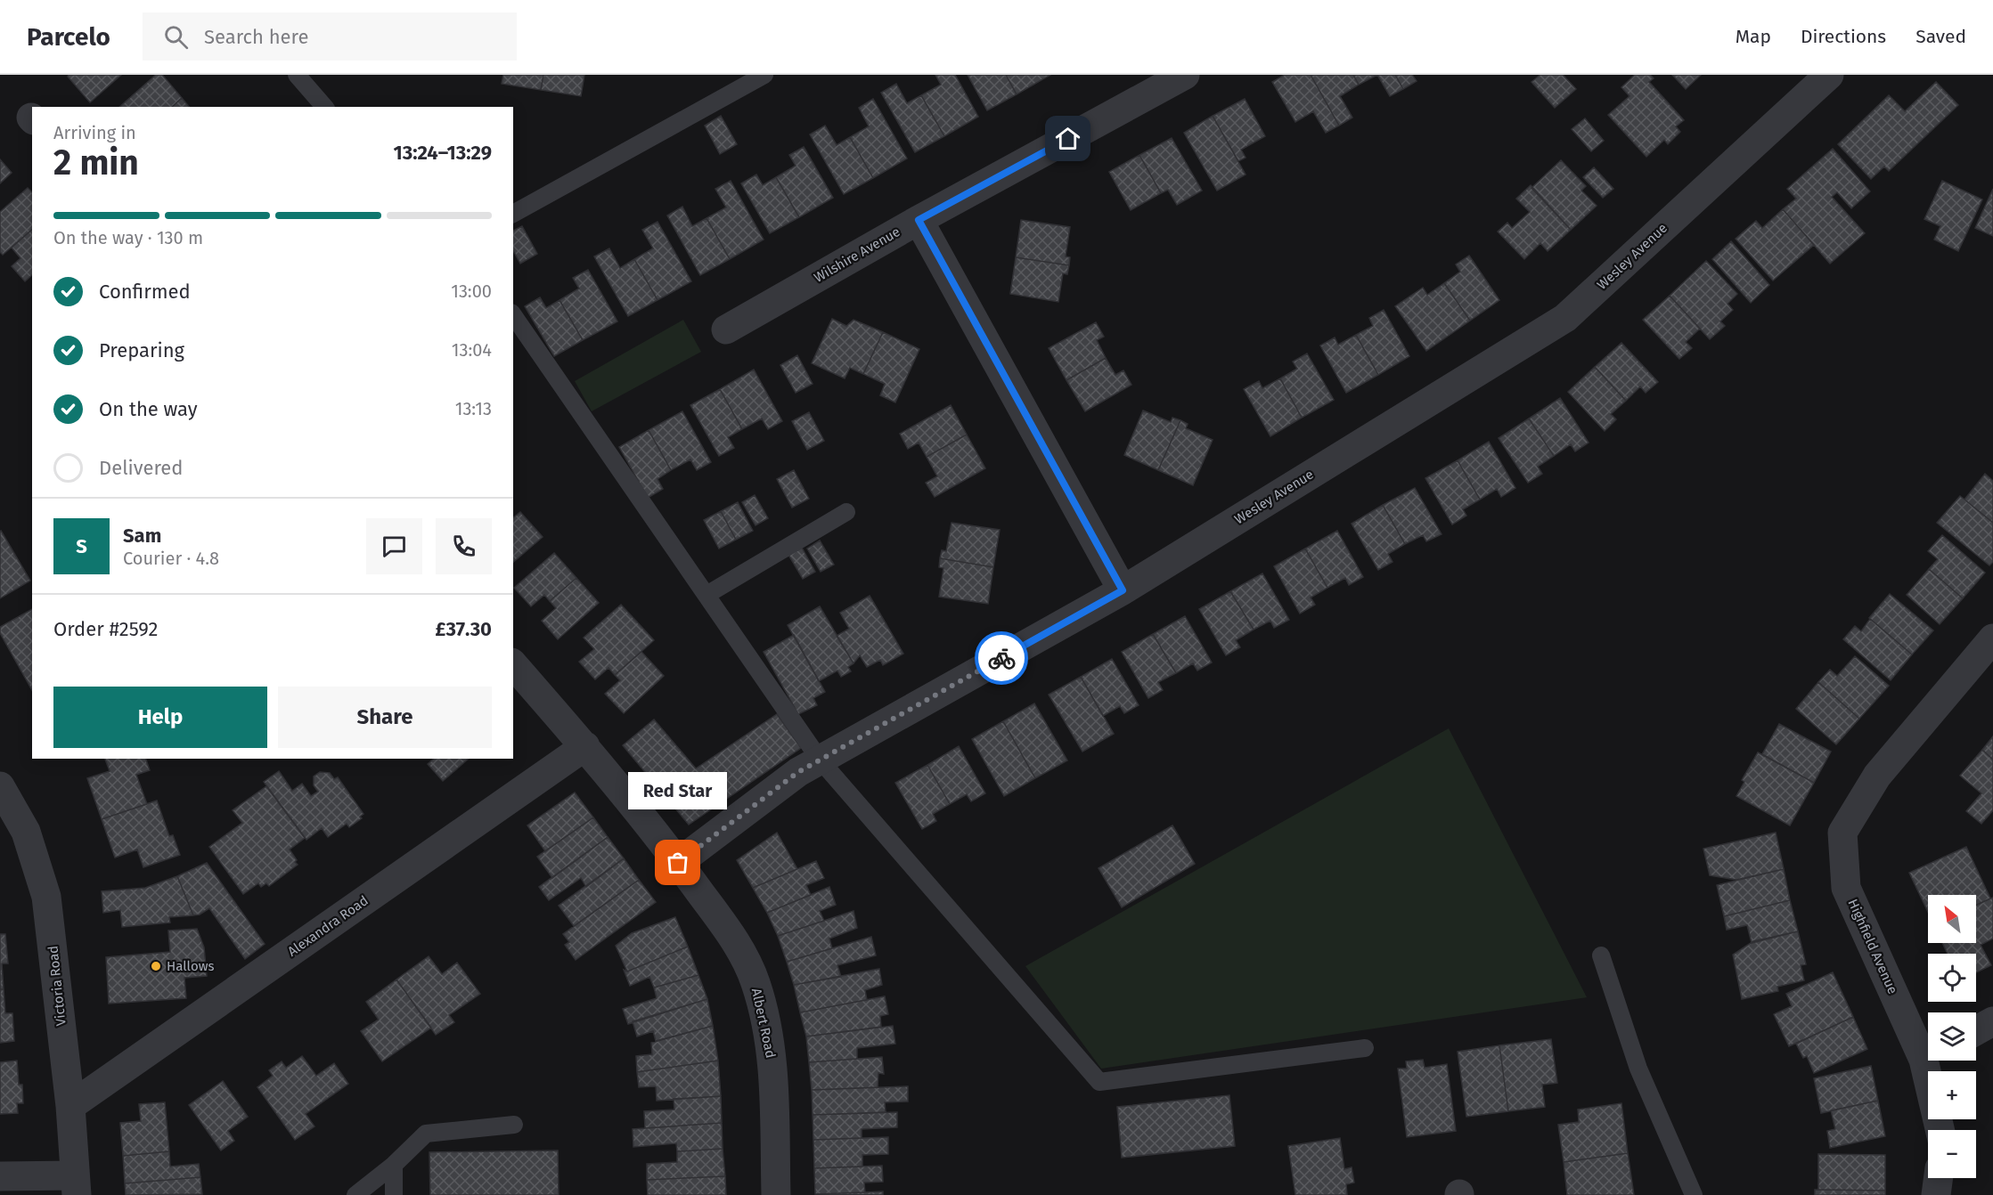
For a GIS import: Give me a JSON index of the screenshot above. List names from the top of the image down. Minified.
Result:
{"streets":{"street":["Wilshire Avenue","Wesley Avenue","Alexandra Road","Highfield Avenue","Victoria Road","Albert Road"]},"crossings":[["Wesley Avenue","Albert Road"],["Alexandra Road","Victoria Road"],["Alexandra Road","Albert Road"]],"places":["Red Star","Hallows"],"north":"top left","page":{"header":"Parcelo","search":"Search here","nav":["Map","Directions","Saved"],"heading":["2 min","Arriving in","13:24–13:29"],"panel":["Sam","Courier · 4.8","Order #2592","£37.30"],"bar":"On the way · 130 m","list":[["Confirmed","13:00"],["Preparing","13:04"],["On the way","13:13"],"Delivered"],"round":"S","buttons":["Help","Share"],"bubble":"Red Star","map_buttons":["+","−"]}}
